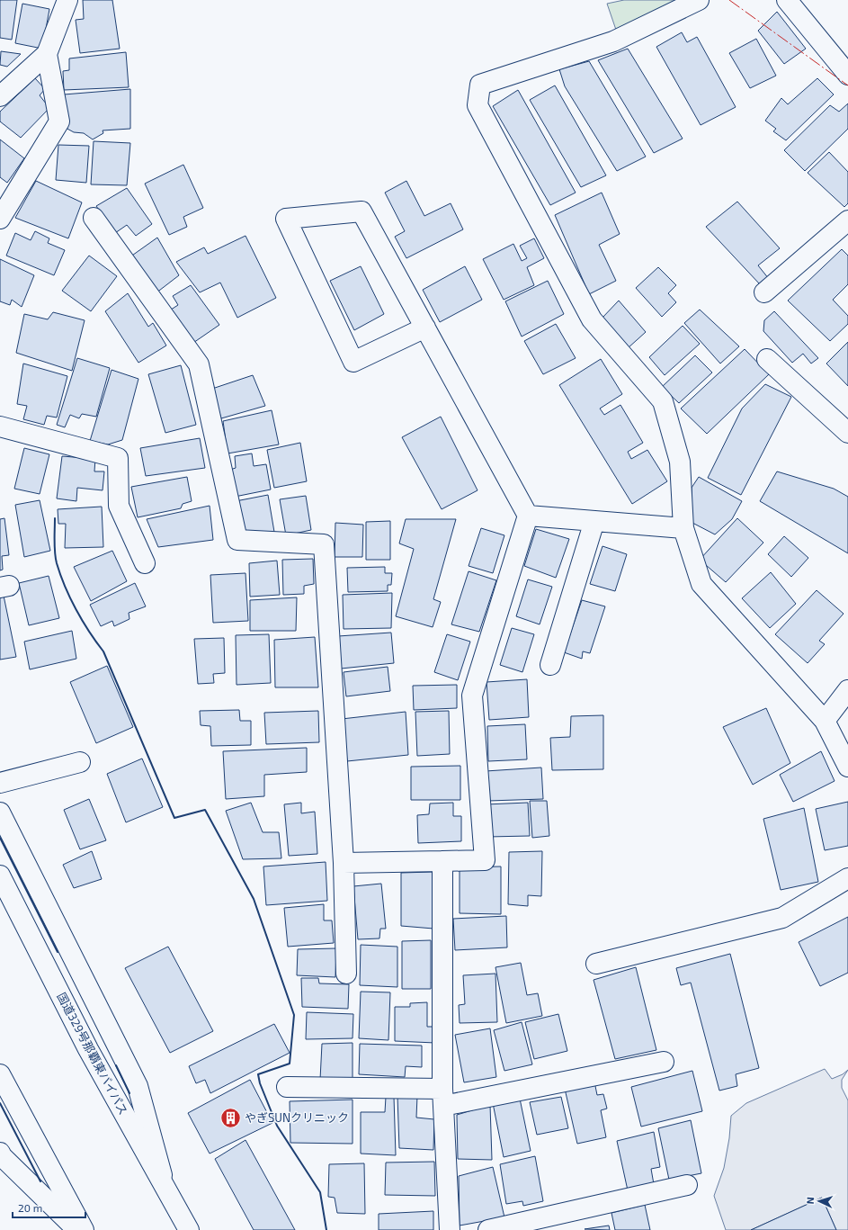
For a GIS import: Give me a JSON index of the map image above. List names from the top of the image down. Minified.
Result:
{"streets":{"main road":["国道329号那覇東バイパス"]},"places":{"building":["やぎSUNクリニック"]},"scale_bar":"20 m","north":"left"}
